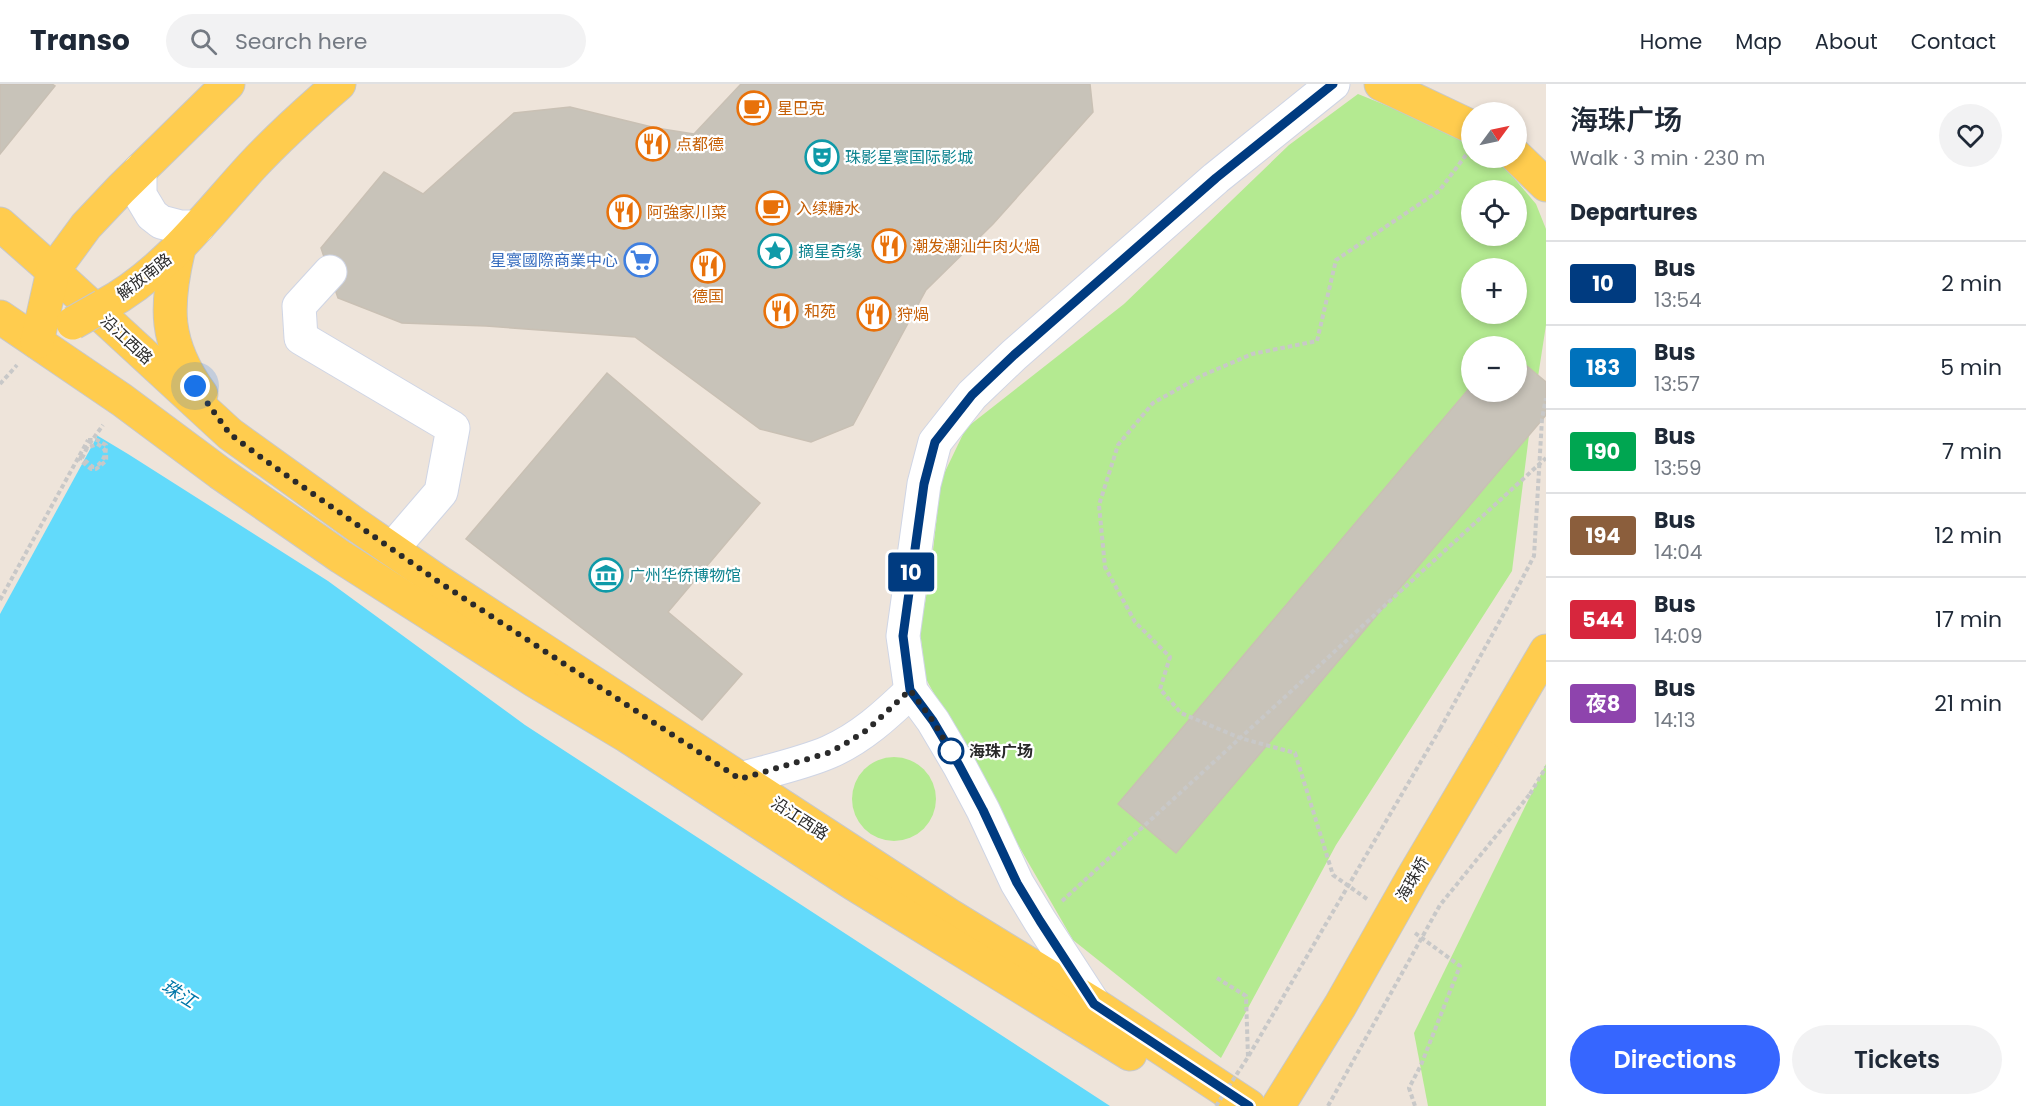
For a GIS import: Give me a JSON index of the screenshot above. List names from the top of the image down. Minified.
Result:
{"streets":{"main road":["解放南路","沿江西路","海珠桥"]},"crossings":[["解放南路","沿江西路"]],"water":["珠江"],"places":{"cafe":["星巴克","入续糖水"],"restaurant":["点都德","阿強家川菜","潮发潮汕牛肉火煱","德国","和苑","狩煱"],"theatre":["珠影星寰国际影城"],"place":["摘星奇缘"],"supermarket":["星寰國際商業中心"],"museum":["广州华侨博物馆"],"other":["海珠广场"]},"lines":["bus line 10"],"north":"top right","page":{"header":"Transo","search":"Search here","nav":["Home","Map","About","Contact"],"on_map":"10","heading":[["海珠广场","Walk · 3 min · 230 m"],"Departures"],"map_buttons":["+","−"],"list":[{"mark":"10","name":"Bus","note":"13:54","value":"2 min"},{"mark":"183","name":"Bus","note":"13:57","value":"5 min"},{"mark":"190","name":"Bus","note":"13:59","value":"7 min"},{"mark":"194","name":"Bus","note":"14:04","value":"12 min"},{"mark":"544","name":"Bus","note":"14:09","value":"17 min"},{"mark":"夜8","name":"Bus","note":"14:13","value":"21 min"}],"buttons":["Directions","Tickets"]}}
